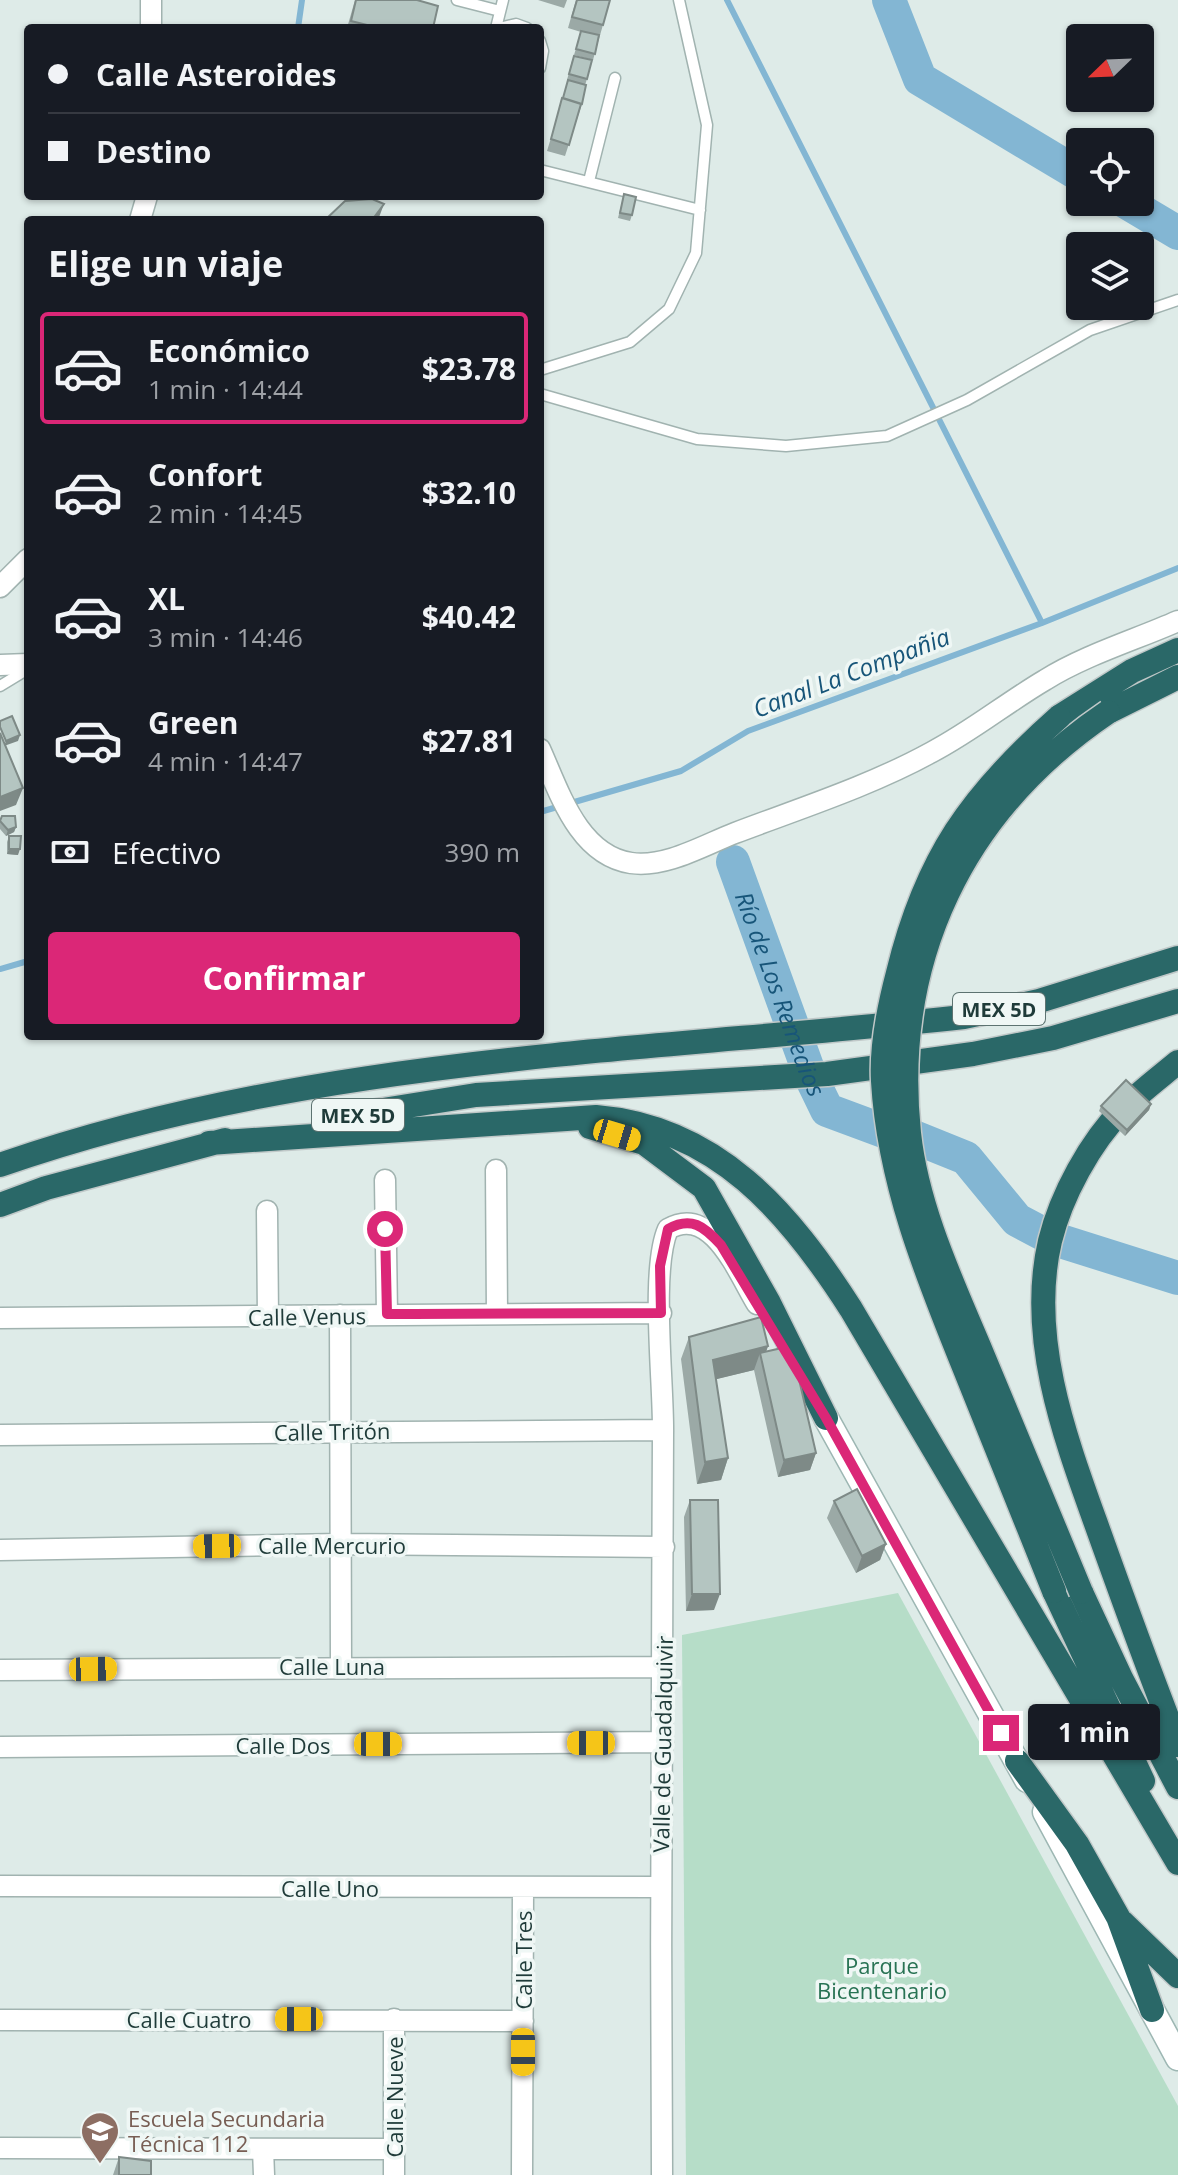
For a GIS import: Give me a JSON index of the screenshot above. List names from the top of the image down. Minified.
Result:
{"streets":{"highway":["MEX 5D"],"street":["Calle Venus","Calle Tritón","Calle Mercurio","Calle Luna","Valle de Guadalquivir","Calle Dos","Calle Uno","Calle Tres","Calle Cuatro","Calle Nueve"]},"crossings":[["Calle Venus","Valle de Guadalquivir"],["Calle Tritón","Valle de Guadalquivir"],["Calle Mercurio","Valle de Guadalquivir"],["Calle Luna","Valle de Guadalquivir"],["Valle de Guadalquivir","Calle Dos"],["Valle de Guadalquivir","Calle Uno"],["Calle Uno","Calle Tres"],["Calle Tres","Calle Cuatro"],["Calle Cuatro","Calle Nueve"]],"water":["Canal La Compañia","Río de Los Remedios"],"parks":["Parque Bicentenario"],"places":{"school or university":["Escuela Secundaria Técnica 112"]},"north":"bottom left","page":{"banner":["Calle Asteroides","Destino"],"heading":"Elige un viaje","list":[{"name":"Económico","note":"1 min · 14:44","value":"$23.78"},{"name":"Confort","note":"2 min · 14:45","value":"$32.10"},{"name":"XL","note":"3 min · 14:46","value":"$40.42"},{"name":"Green","note":"4 min · 14:47","value":"$27.81"}],"pay":["Efectivo","390 m"],"buttons":"Confirmar","bubble":"1 min"}}
